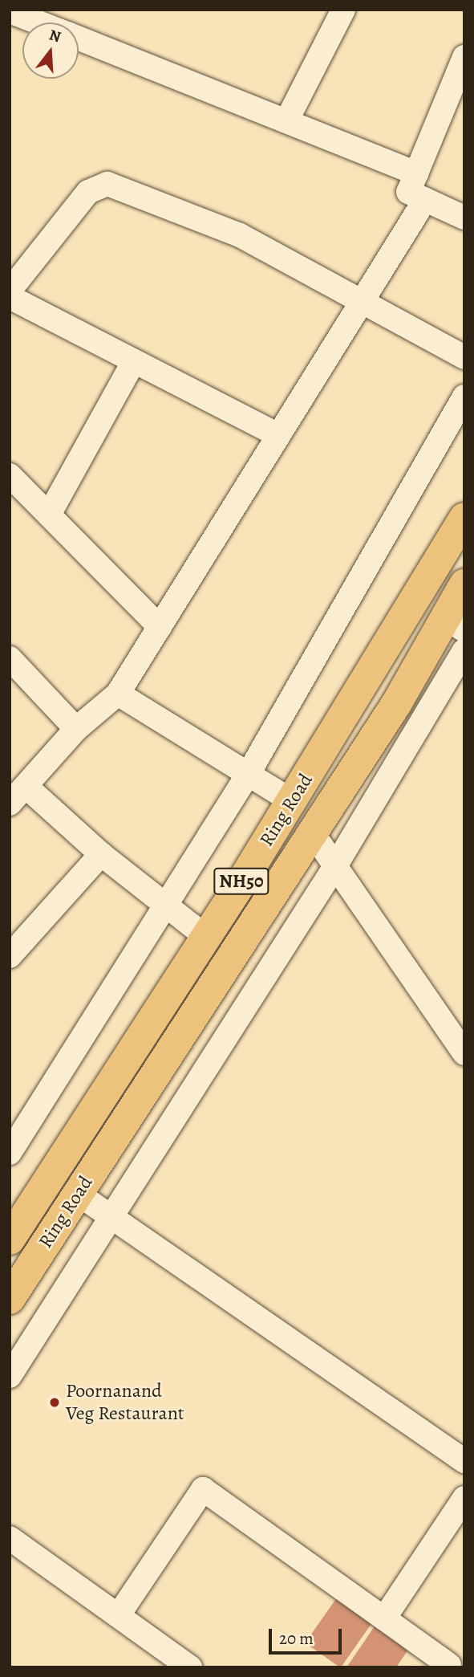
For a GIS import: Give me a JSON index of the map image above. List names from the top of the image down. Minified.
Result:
{"streets":{"highway":["Ring Road","NH50"]},"places":["Poornanand Veg Restaurant"],"scale_bar":"20 m","north":"top"}
